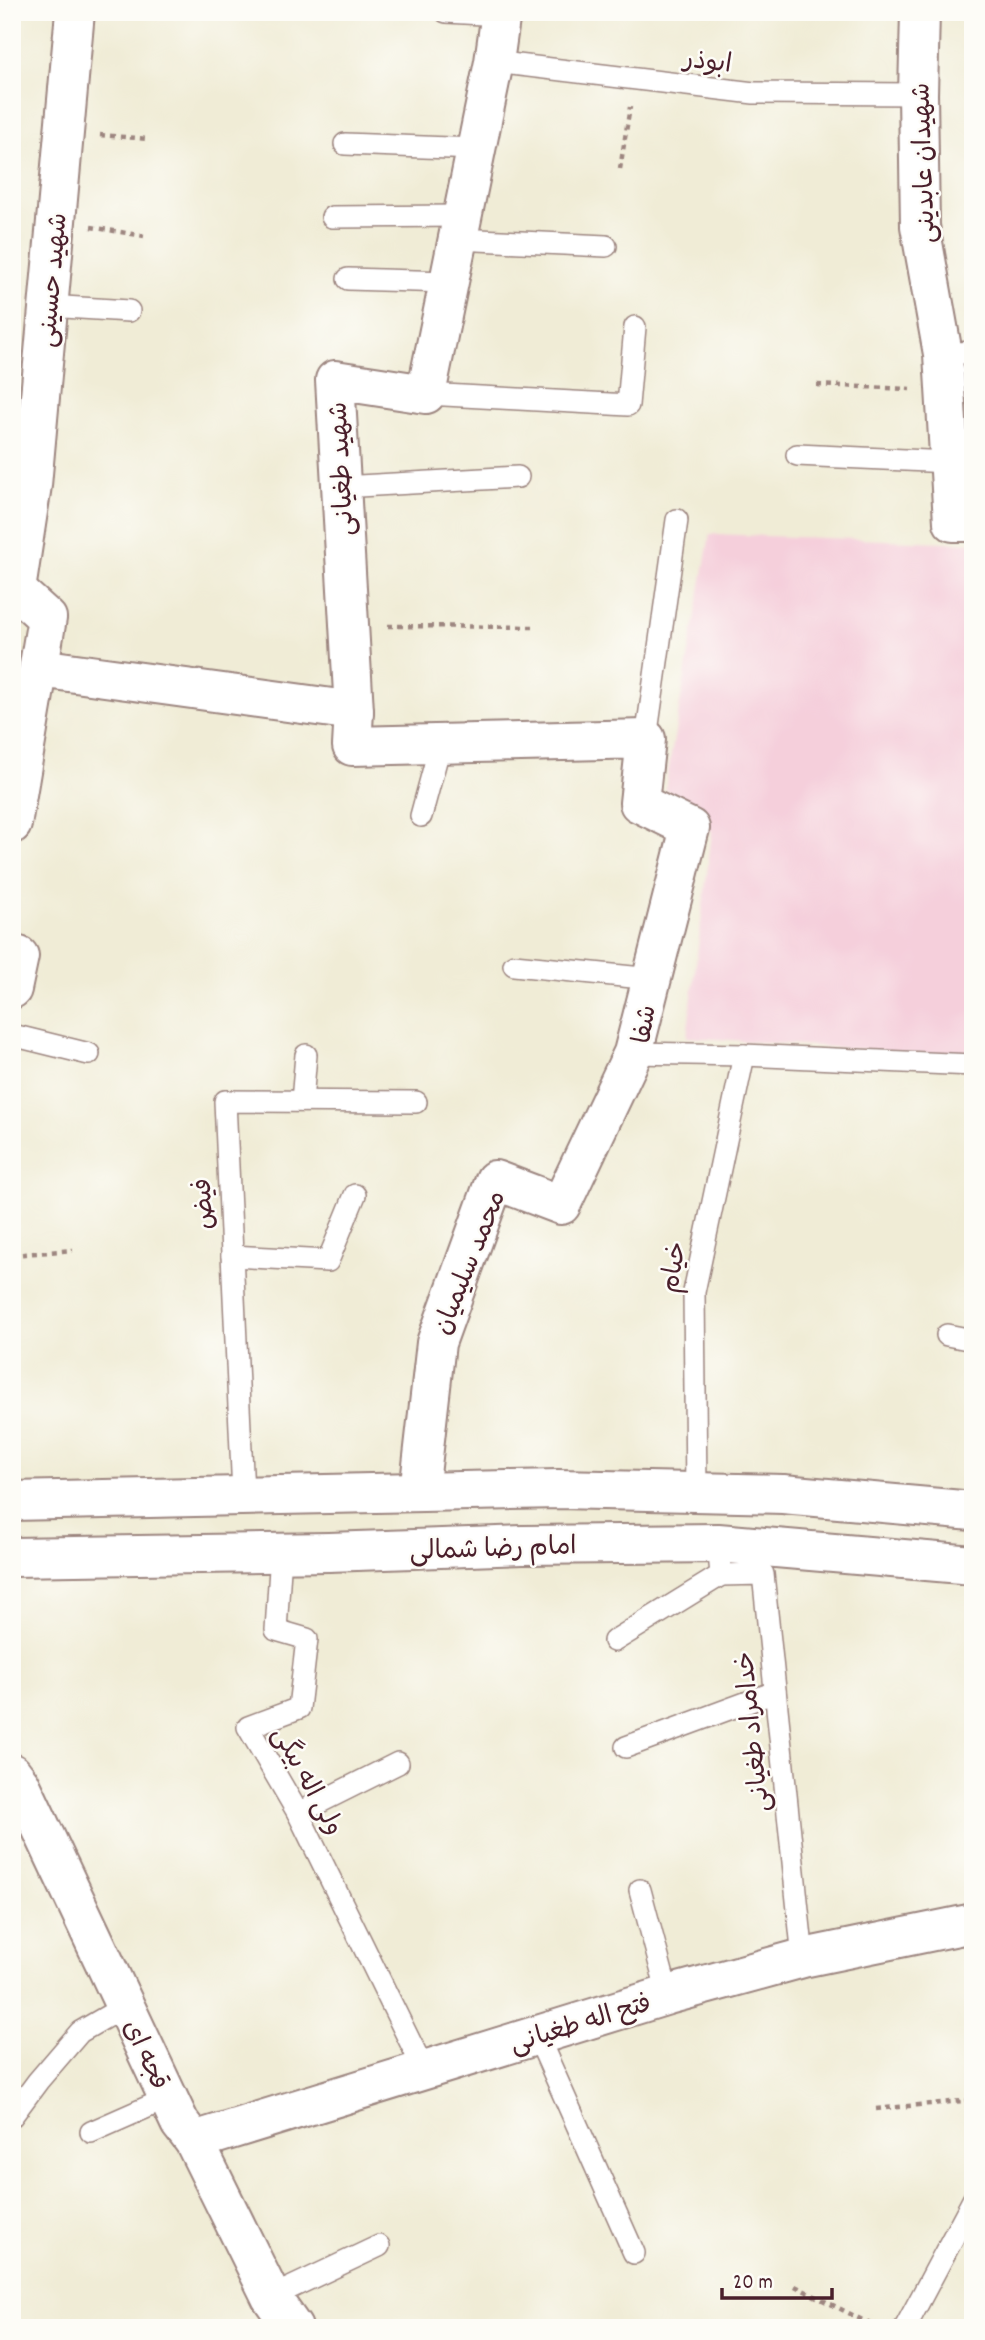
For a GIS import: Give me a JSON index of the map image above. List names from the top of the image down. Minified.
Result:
{"streets":{"street":["شهیدان عابدینی","شهید حسینی","شهید طغیانی","شفا","محمد سلیمیان","امام رضا شمالی","فتح اله طغیانی","قجه ای"],"lane":["ابوذر","فیض","خیام","خدامراد طغیانی","ولی اله بیگی"]},"crossings":[["ابوذر","شهیدان عابدینی"],["شهید طغیانی","شفا"],["شفا","محمد سلیمیان"],["شفا","خیام"],["فیض","امام رضا شمالی"],["محمد سلیمیان","امام رضا شمالی"],["خیام","امام رضا شمالی"],["امام رضا شمالی","خدامراد طغیانی"],["امام رضا شمالی","ولی اله بیگی"],["خدامراد طغیانی","فتح اله طغیانی"],["ولی اله بیگی","فتح اله طغیانی"],["فتح اله طغیانی","قجه ای"]],"scale_bar":"20 m"}
